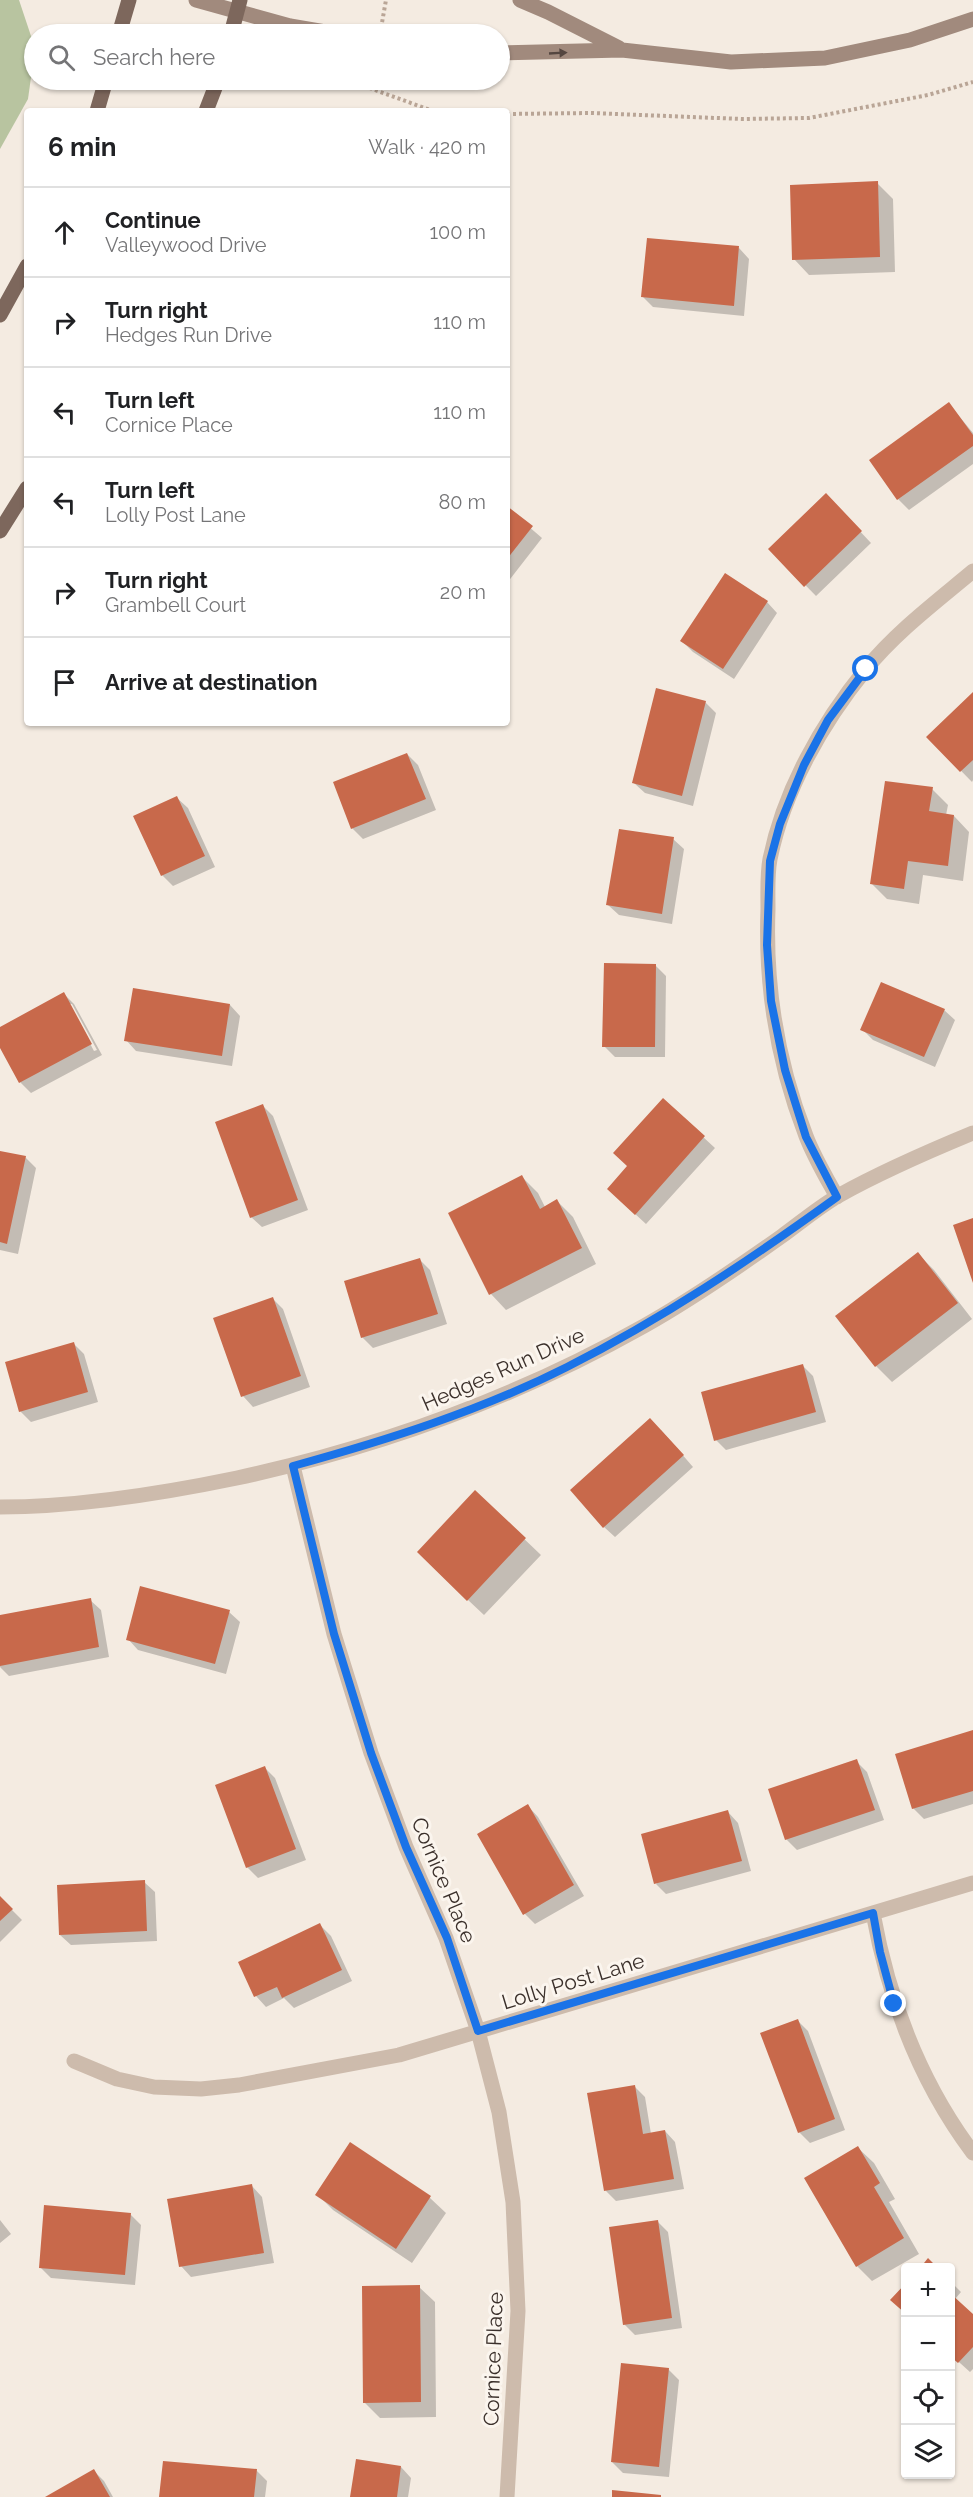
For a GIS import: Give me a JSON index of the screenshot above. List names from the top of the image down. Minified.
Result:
{"streets":{"street":["Hedges Run Drive","Cornice Place","Lolly Post Lane"]},"crossings":[["Hedges Run Drive","Cornice Place"],["Cornice Place","Lolly Post Lane"]],"page":{"search":"Search here","heading":["6 min","Walk · 420 m"],"list":[["Continue","Valleywood Drive","100 m"],["Turn right","Hedges Run Drive","110 m"],["Turn left","Cornice Place","110 m"],["Turn left","Lolly Post Lane","80 m"],["Turn right","Grambell Court","20 m"],"Arrive at destination"],"map_buttons":["+","−"]}}
